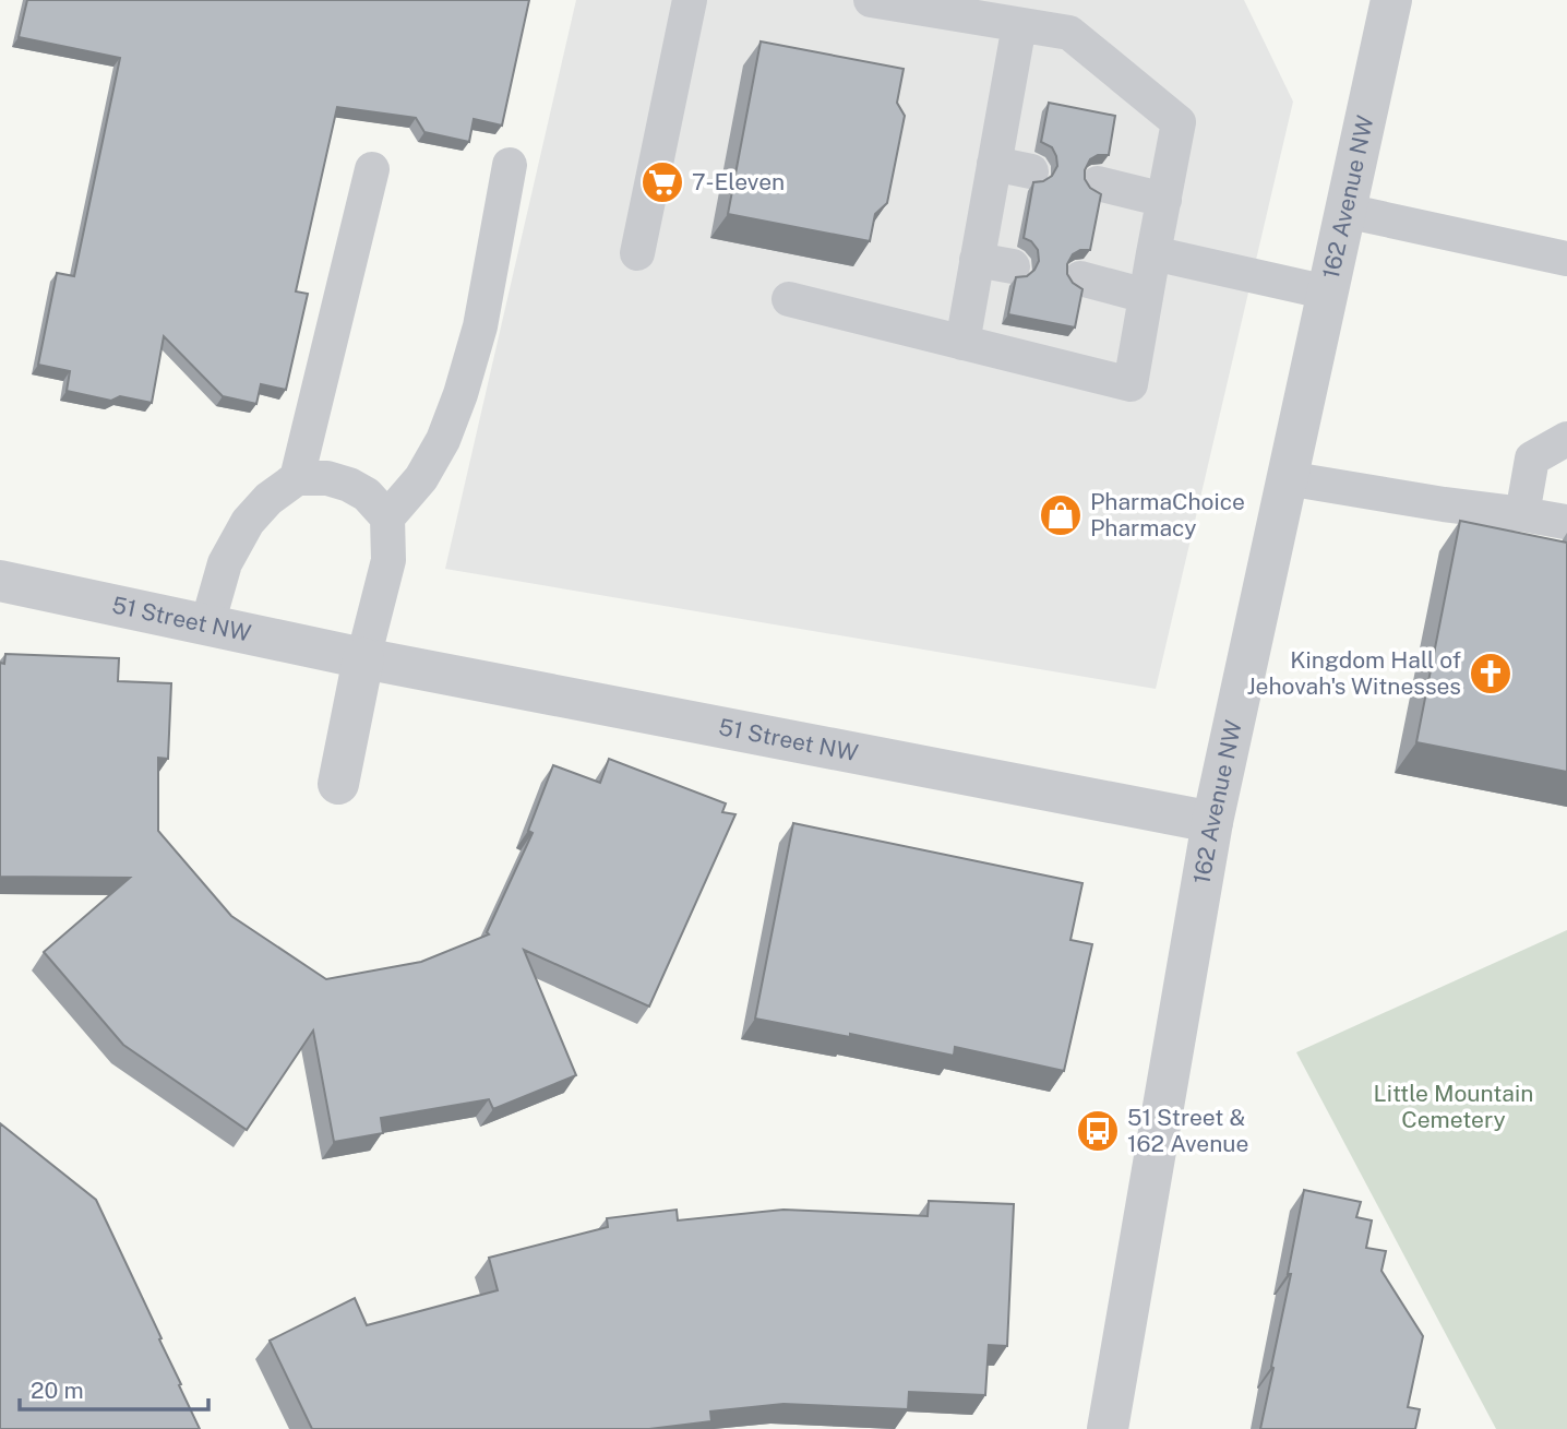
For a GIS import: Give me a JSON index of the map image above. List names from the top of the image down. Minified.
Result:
{"streets":{"street":["162 Avenue NW","51 Street NW"]},"crossings":[["162 Avenue NW","51 Street NW"]],"parks":["Little Mountain Cemetery"],"places":{"supermarket":["7-Eleven"],"shop":["PharmaChoice Pharmacy"],"church":["Kingdom Hall of Jehovah's Witnesses"],"bus stop":["51 Street & 162 Avenue"]},"scale_bar":"20 m"}
